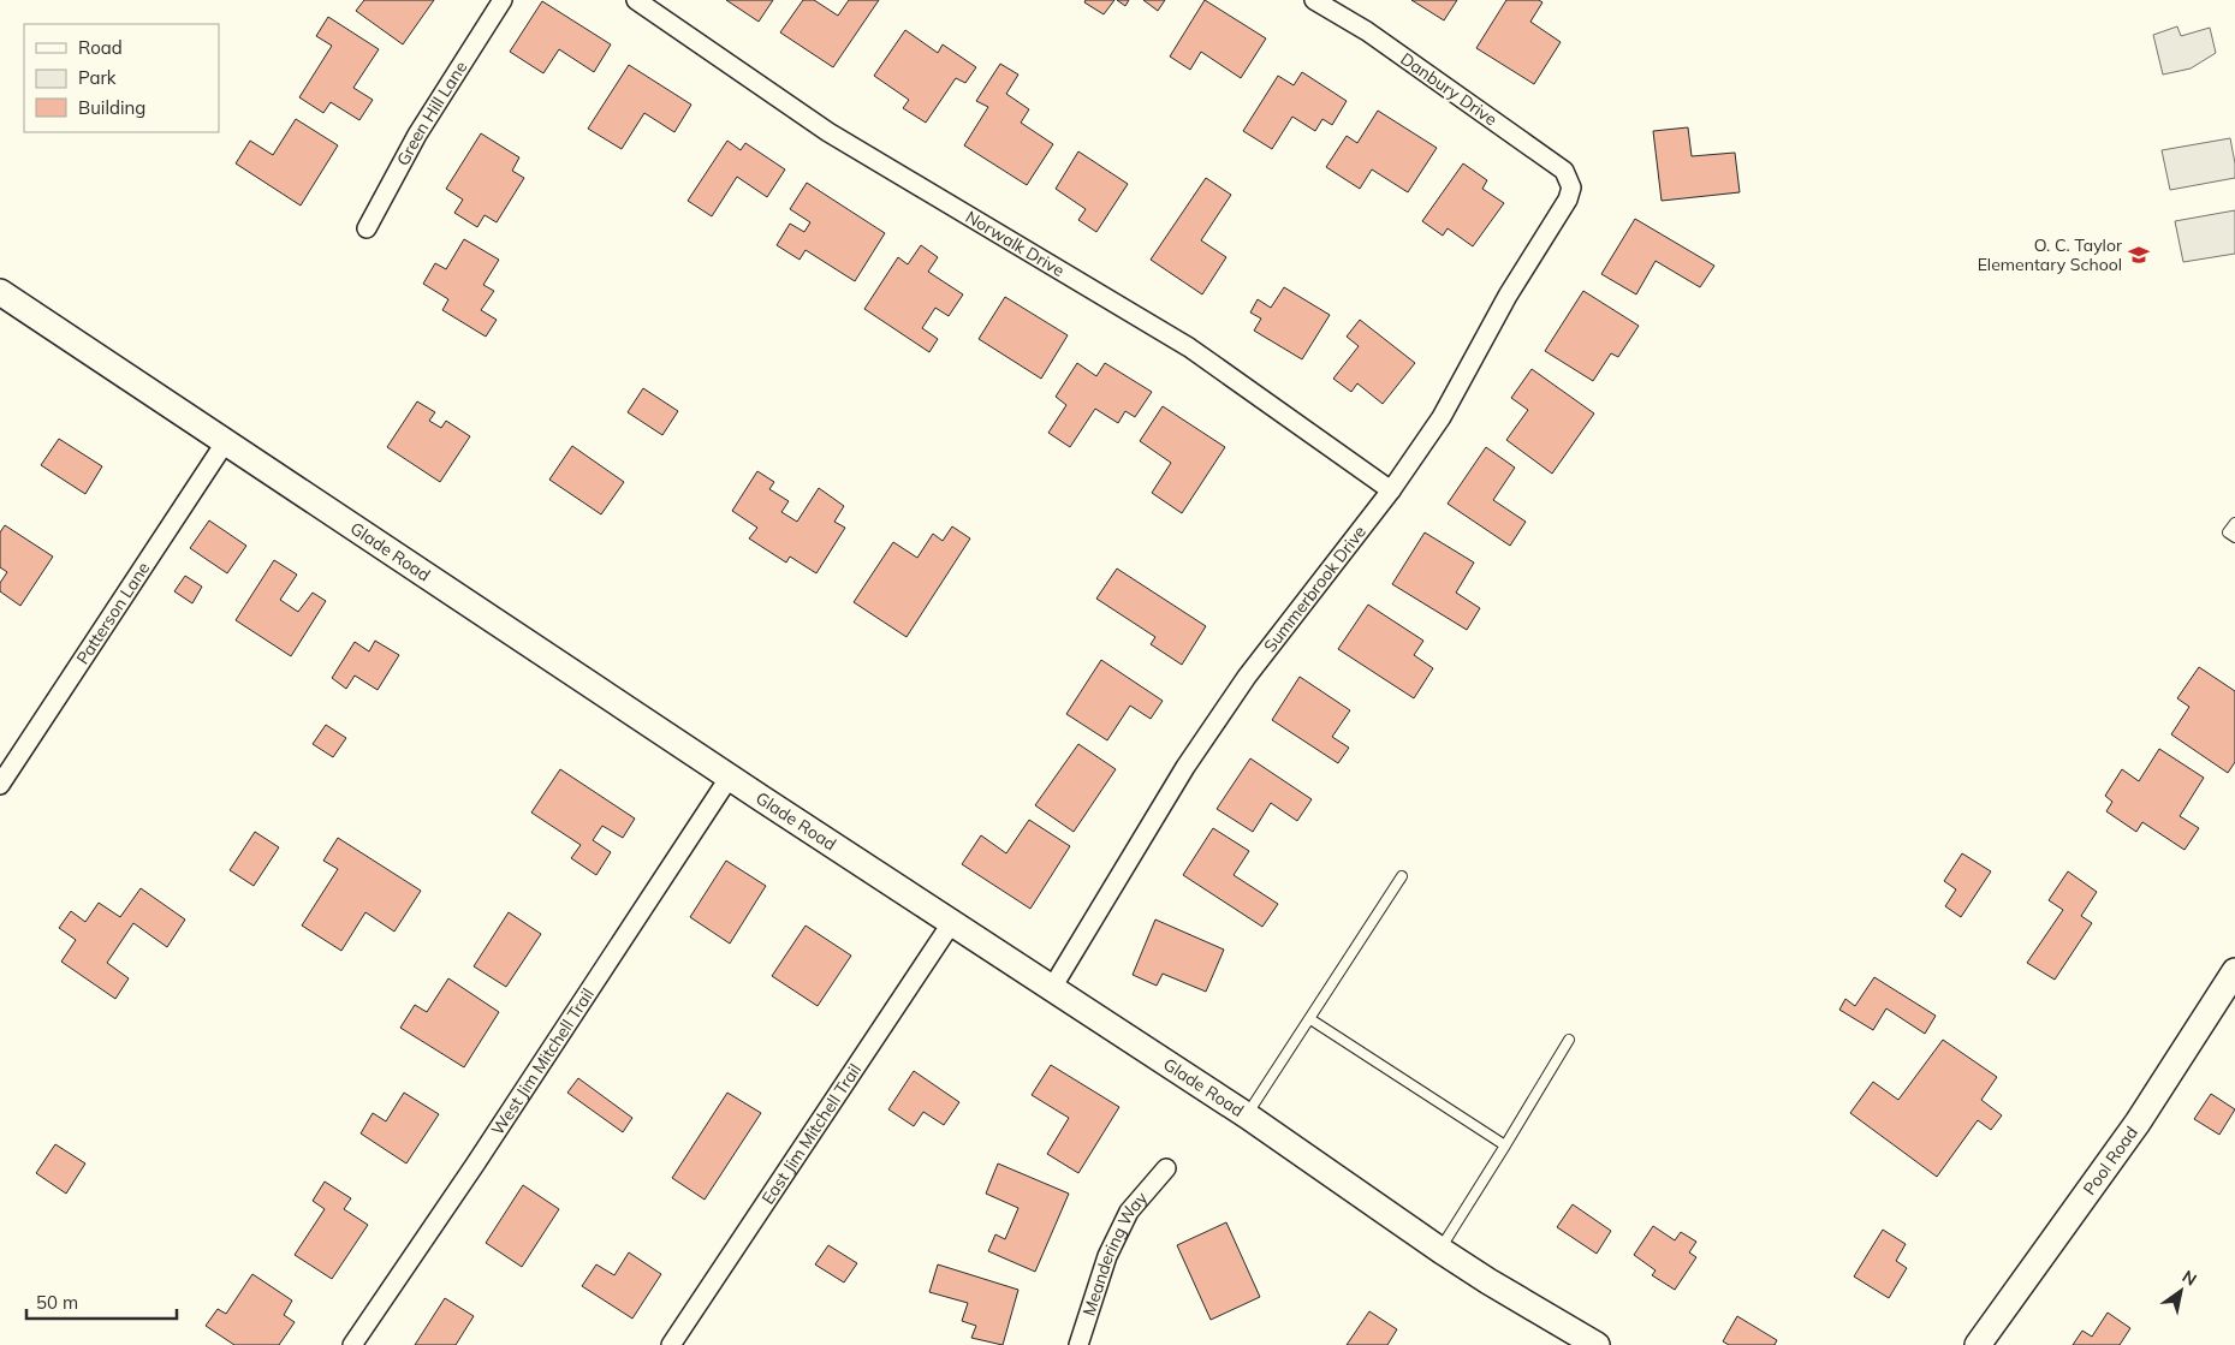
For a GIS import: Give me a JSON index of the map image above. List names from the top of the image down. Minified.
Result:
{"streets":{"main road":["Glade Road","Pool Road"],"street":["Danbury Drive","Green Hill Lane","Norwalk Drive","Summerbrook Drive","Patterson Lane","West Jim Mitchell Trail","East Jim Mitchell Trail","Meandering Way"]},"crossings":[["Danbury Drive","Summerbrook Drive"],["Norwalk Drive","Summerbrook Drive"],["Glade Road","Summerbrook Drive"],["Glade Road","Patterson Lane"],["Glade Road","West Jim Mitchell Trail"],["Glade Road","East Jim Mitchell Trail"]],"places":{"school or university":["O. C. Taylor Elementary School"]},"legend":["Road","Park","Building"],"scale_bar":"50 m","north":"top right"}
